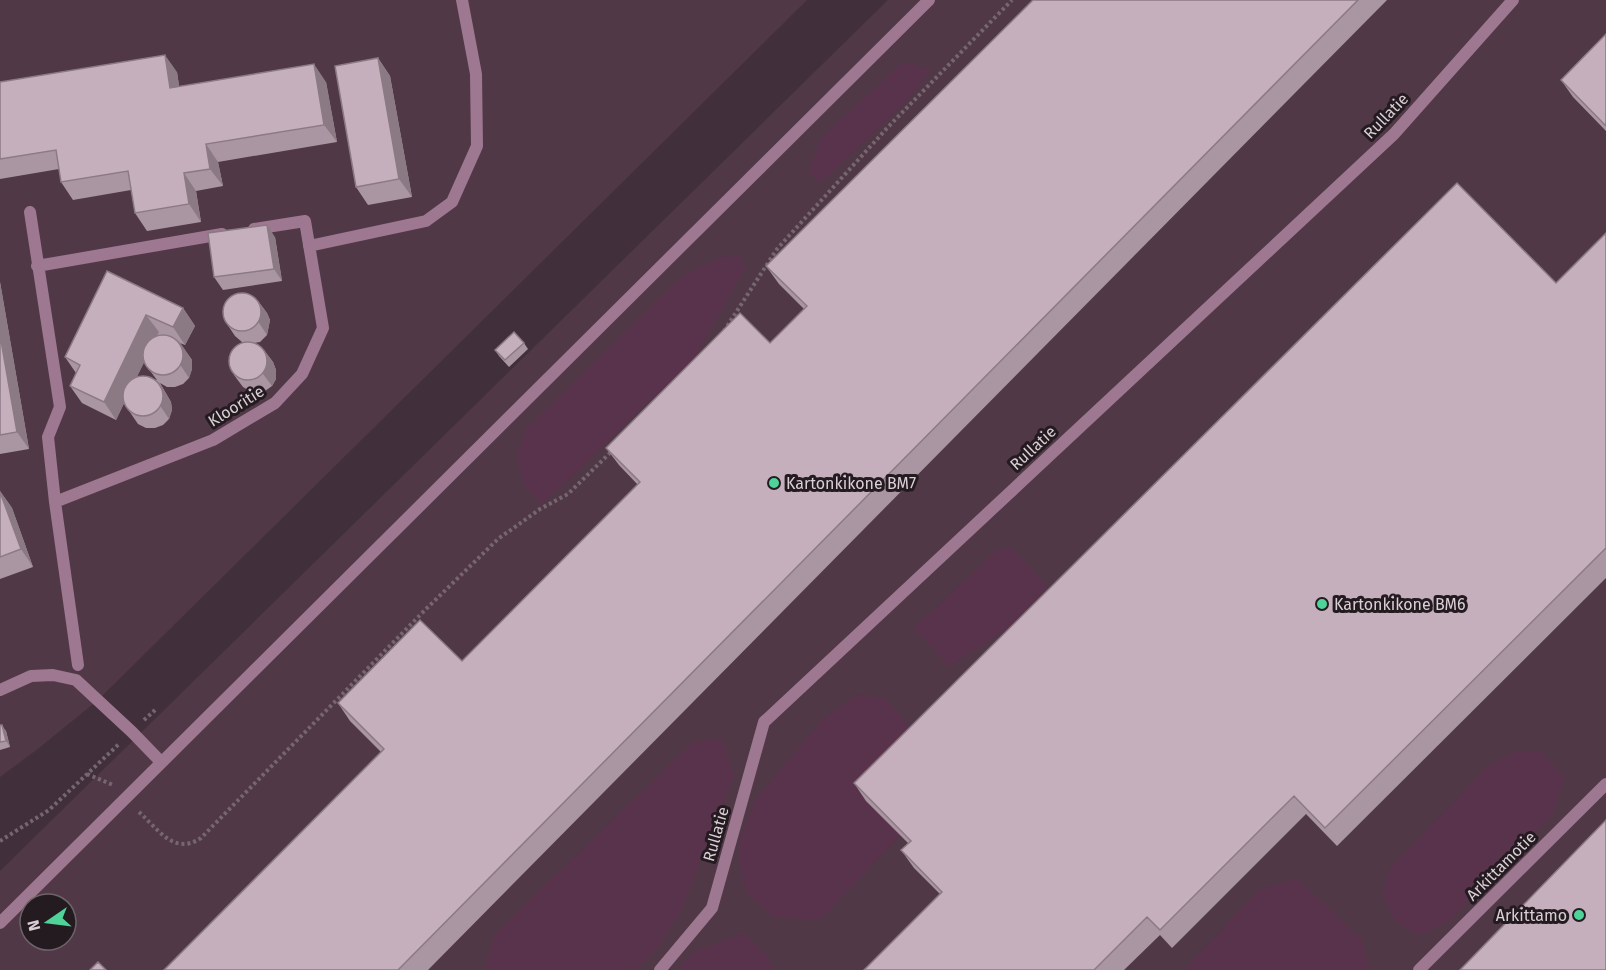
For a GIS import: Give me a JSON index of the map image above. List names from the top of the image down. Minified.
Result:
{"streets":{"lane":["Rullatie","Klooritie","Arkittamotie"]},"places":["Kartonkikone BM7","Kartonkikone BM6","Arkittamo"],"north":"left"}
